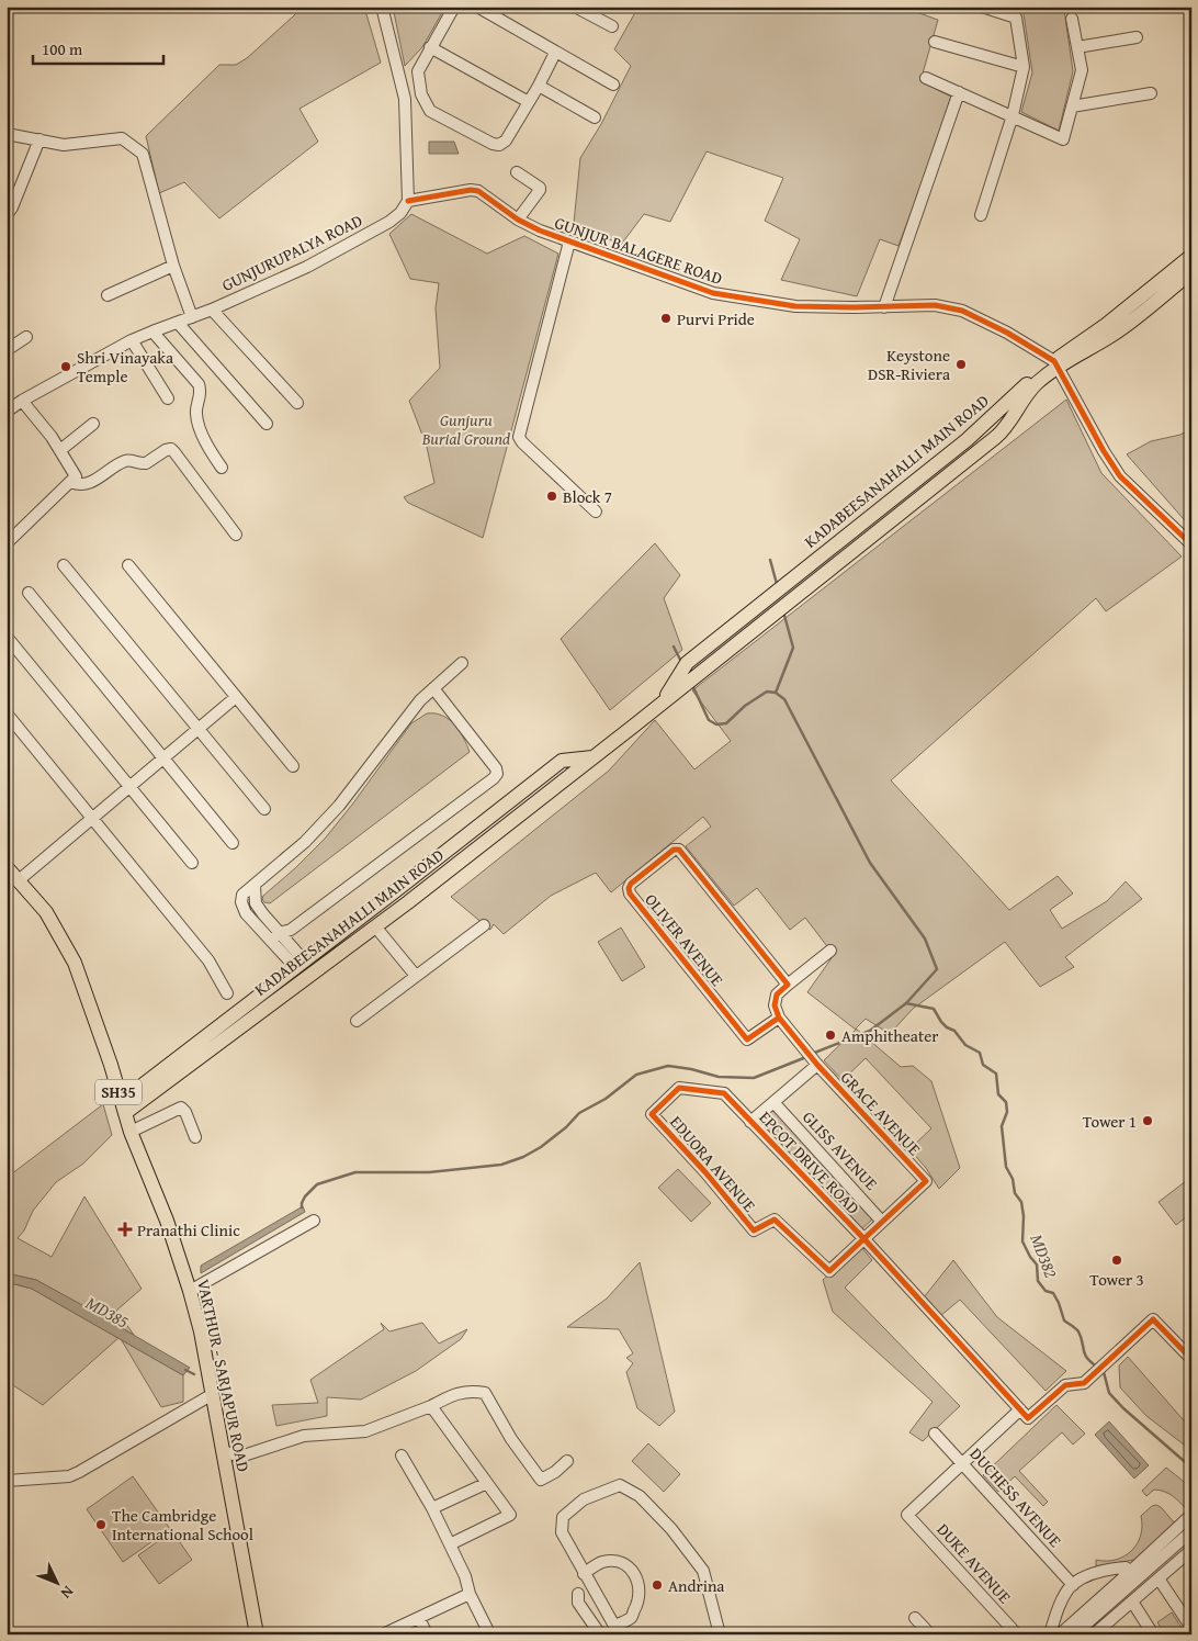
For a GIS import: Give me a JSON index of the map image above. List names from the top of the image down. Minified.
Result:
{"streets":{"main road":["KADABEESANAHALLI MAIN ROAD","SH35","VARTHUR - SARJAPUR ROAD"],"street":["GUNJUR BALAGERE ROAD","GUNJURUPALYA ROAD","OLIVER AVENUE","GRACE AVENUE","GLISS AVENUE","EPCOT DRIVE ROAD","EDUORA AVENUE","DUCHESS AVENUE","DUKE AVENUE"]},"crossings":[["GUNJUR BALAGERE ROAD","GUNJURUPALYA ROAD"],["GUNJUR BALAGERE ROAD","KADABEESANAHALLI MAIN ROAD"],["KADABEESANAHALLI MAIN ROAD","VARTHUR - SARJAPUR ROAD"],["OLIVER AVENUE","GRACE AVENUE"],["GRACE AVENUE","GLISS AVENUE"],["EPCOT DRIVE ROAD","EDUORA AVENUE"],["DUCHESS AVENUE","DUKE AVENUE"]],"water":["MD382","MD385"],"parks":["Gunjuru Burial Ground"],"places":{"other":["Purvi Pride","Keystone DSR-Riviera","Shri Vinayaka Temple","Block 7","Amphitheater","Tower 1","Tower 3","The Cambridge International School","Andrina"],"health":["Pranathi Clinic"]},"scale_bar":"100 m","north":"bottom right"}
